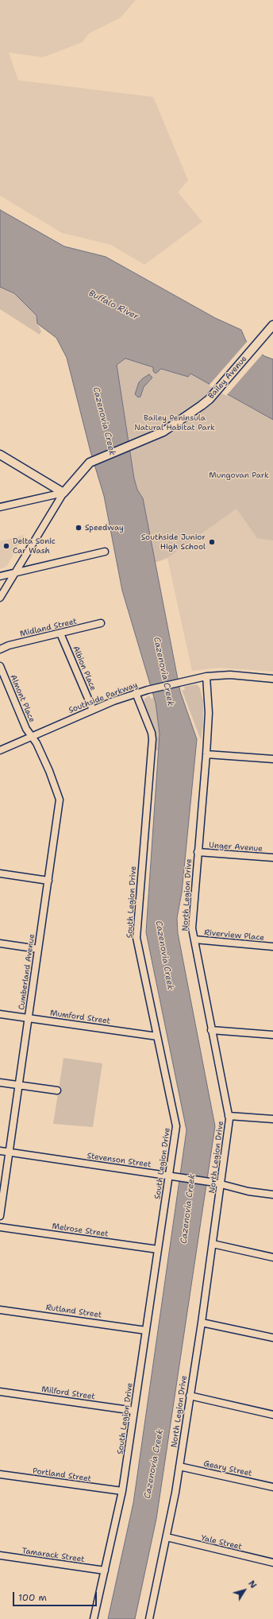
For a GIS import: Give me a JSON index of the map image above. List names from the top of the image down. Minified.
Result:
{"streets":{"main road":["Bailey Avenue"],"street":["Midland Street","Albion Place","Southside Parkway","Almont Place","Unger Avenue","North Legion Drive","South Legion Drive","Riverview Place","Cumberland Avenue","Mumford Street","Stevenson Street","Melrose Street","Rutland Street","Milford Street","Geary Street","Portland Street","Yale Street","Tamarack Street"]},"crossings":[["Midland Street","Albion Place"],["Albion Place","Southside Parkway"],["Southside Parkway","Almont Place"],["Southside Parkway","North Legion Drive"],["Southside Parkway","South Legion Drive"],["Southside Parkway","Cumberland Avenue"],["Almont Place","Cumberland Avenue"],["Unger Avenue","North Legion Drive"],["North Legion Drive","Riverview Place"],["North Legion Drive","Stevenson Street"],["North Legion Drive","Geary Street"],["North Legion Drive","Yale Street"],["South Legion Drive","Mumford Street"],["South Legion Drive","Stevenson Street"],["South Legion Drive","Melrose Street"],["South Legion Drive","Rutland Street"],["South Legion Drive","Milford Street"],["South Legion Drive","Portland Street"],["South Legion Drive","Tamarack Street"],["Cumberland Avenue","Mumford Street"],["Cumberland Avenue","Stevenson Street"]],"water":["Buffalo River","Cazenovia Creek"],"parks":["Bailey Peninsula Natural Habitat Park","Mungovan Park"],"places":["Speedway","Southside Junior High School","Delta Sonic Car Wash"],"scale_bar":"100 m","north":"top right"}
